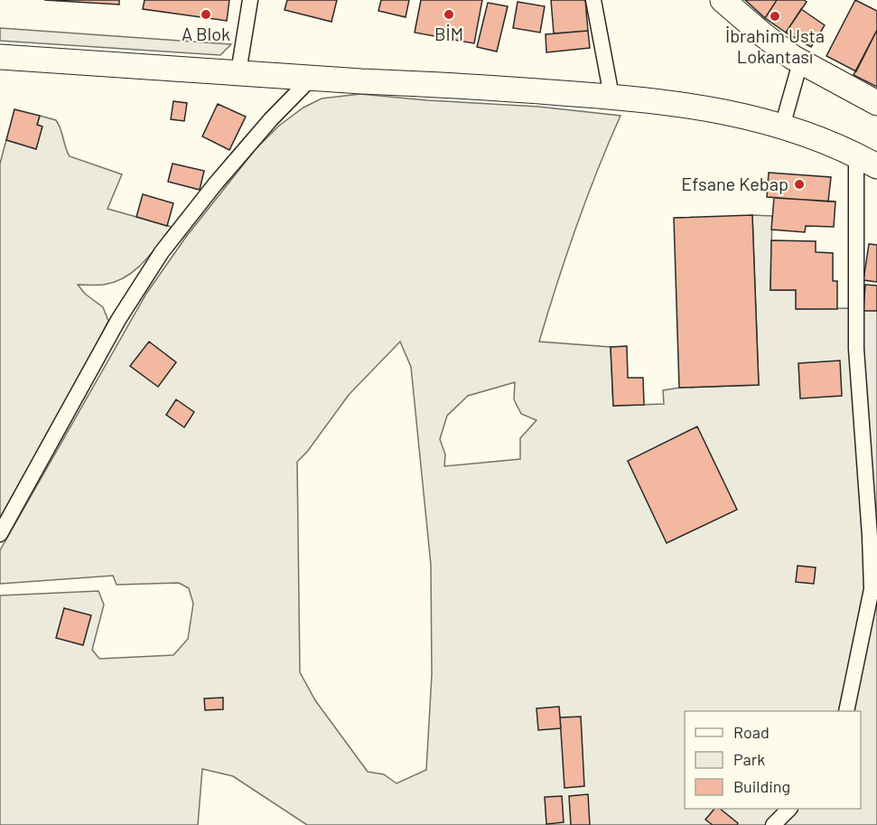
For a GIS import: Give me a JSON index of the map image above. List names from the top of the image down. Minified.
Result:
{"places":["A Blok","BİM","İbrahim Usta Lokantası","Efsane Kebap"],"legend":["Road","Park","Building"]}
